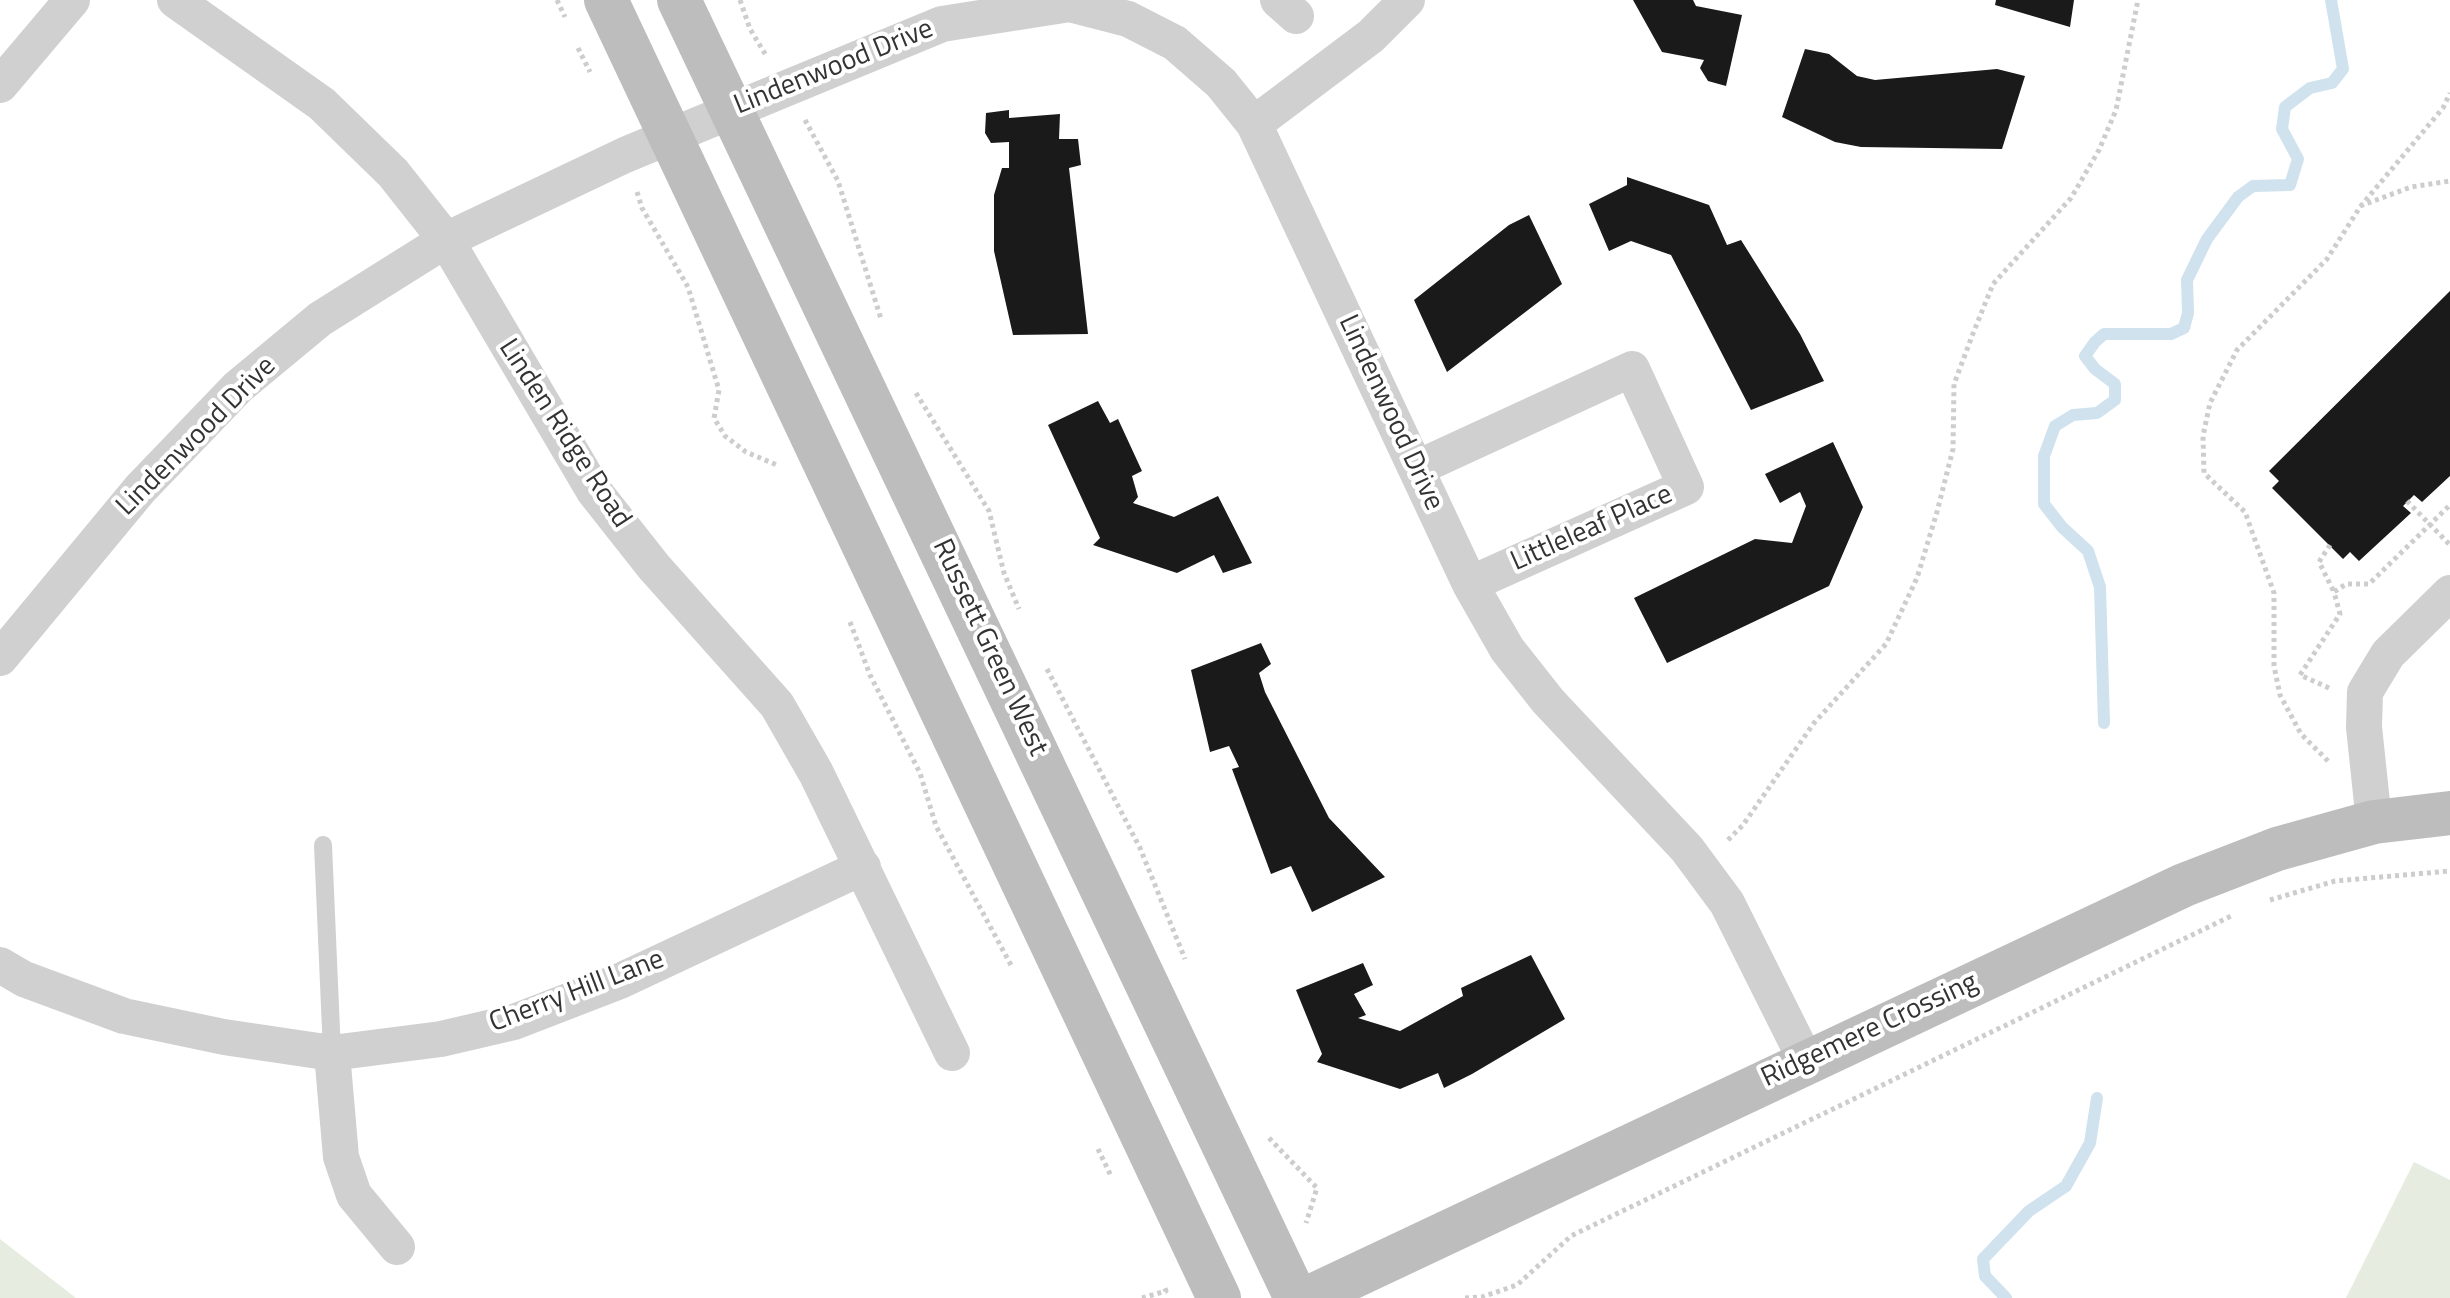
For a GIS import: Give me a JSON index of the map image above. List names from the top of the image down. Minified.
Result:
{"streets":{"street":["Lindenwood Drive","Linden Ridge Road","Littleleaf Place","Russett Green West","Cherry Hill Lane","Ridgemere Crossing"]},"crossings":[["Lindenwood Drive","Linden Ridge Road"],["Lindenwood Drive","Littleleaf Place"],["Lindenwood Drive","Russett Green West"],["Lindenwood Drive","Ridgemere Crossing"],["Linden Ridge Road","Cherry Hill Lane"]]}
